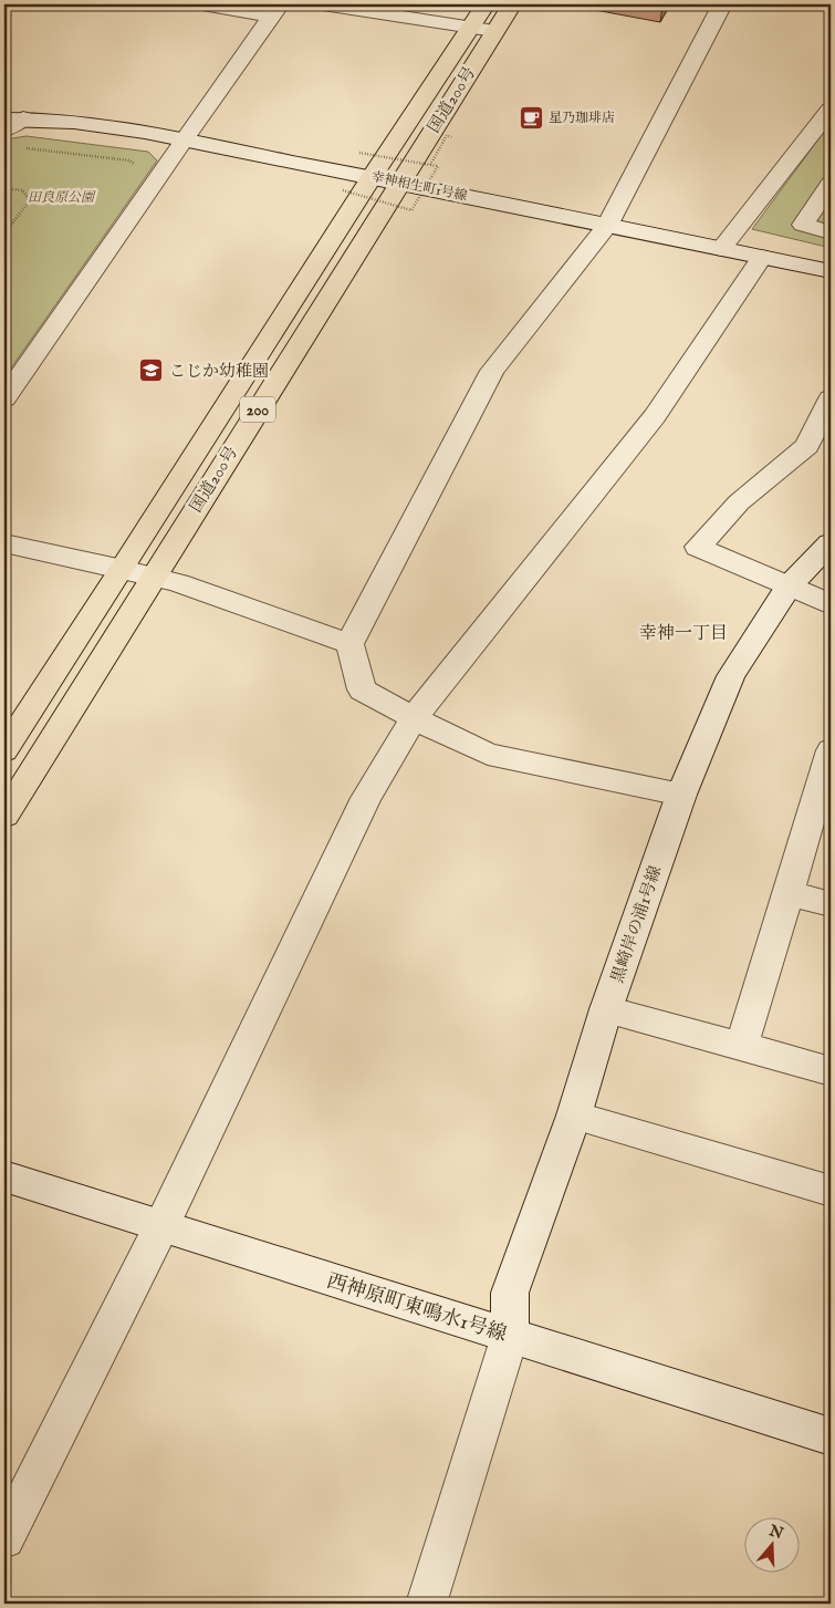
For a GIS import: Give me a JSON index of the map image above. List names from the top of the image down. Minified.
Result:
{"streets":{"highway":["国道200号","200"],"street":["幸神相生町1号線","黒崎岸の浦1号線","西神原町東鳴水1号線"]},"crossings":[["国道200号","幸神相生町1号線"],["黒崎岸の浦1号線","西神原町東鳴水1号線"]],"districts":["幸神一丁目"],"parks":["田良原公園"],"places":{"cafe":["星乃珈琲店"],"school or university":["こじか幼稚園"]},"north":"top"}
